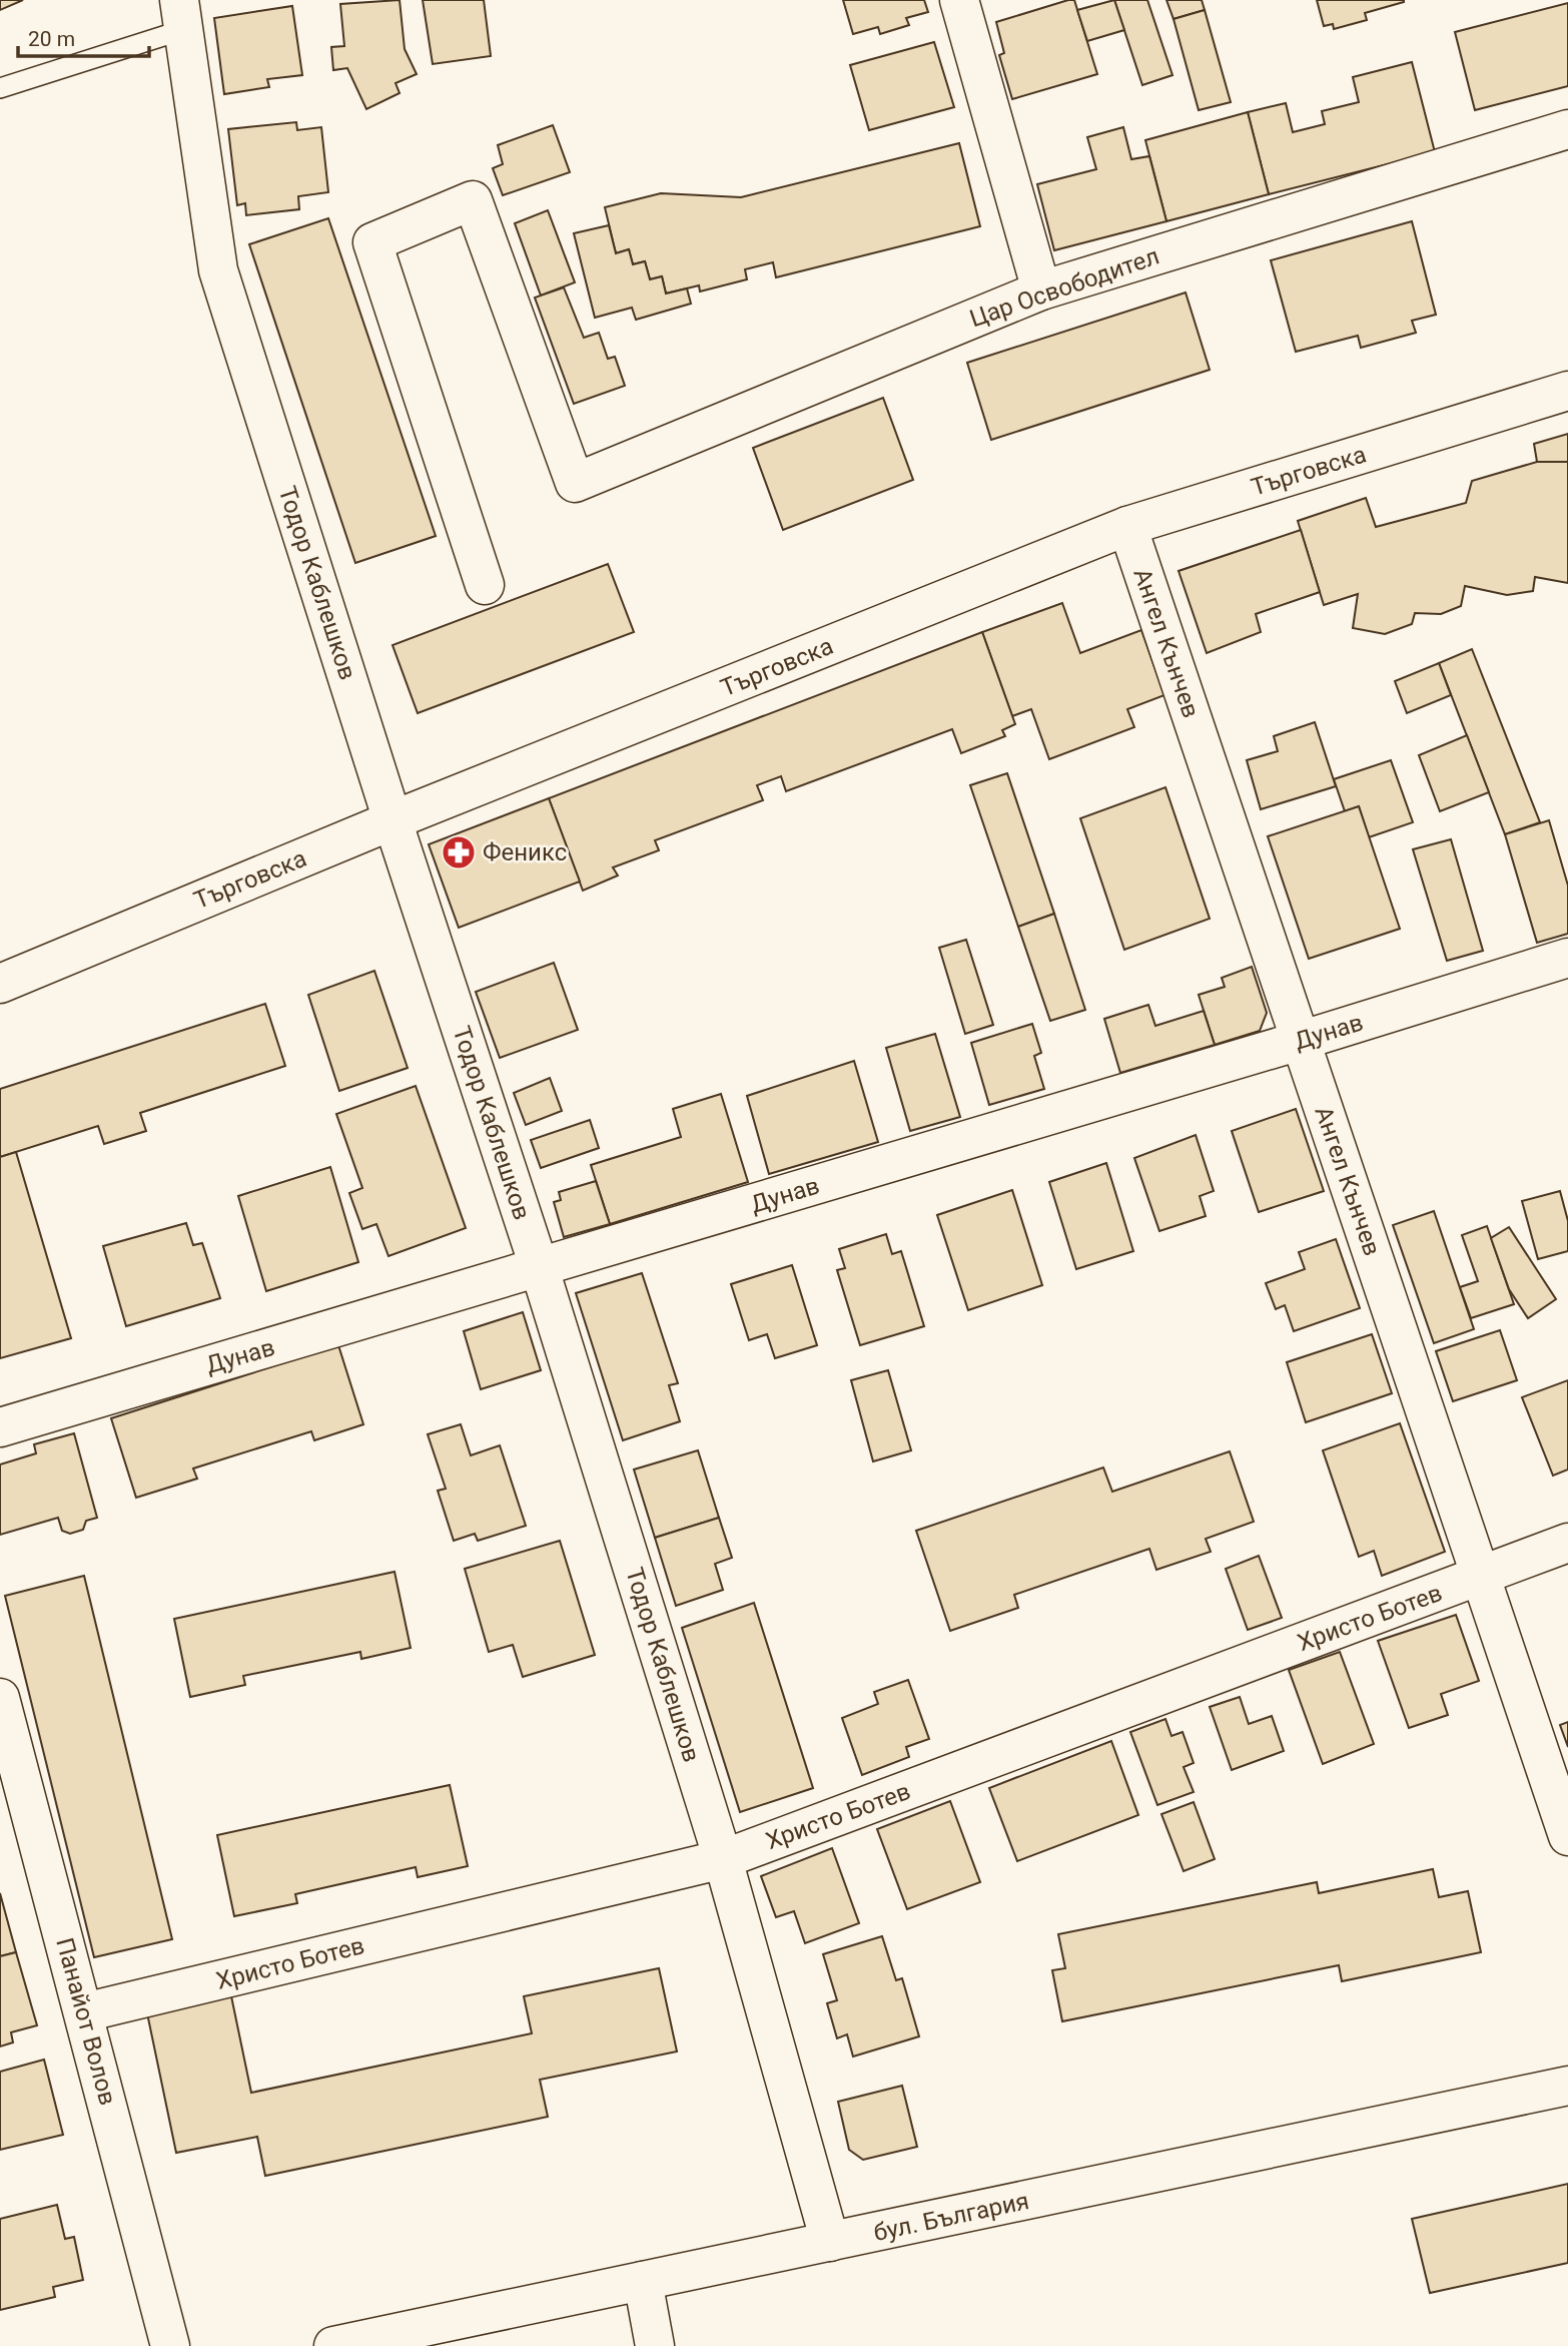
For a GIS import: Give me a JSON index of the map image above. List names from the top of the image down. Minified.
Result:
{"streets":{"street":["Цар Освободител","Търговска","Тодор Каблешков","Ангел Кънчев","Дунав","Христо Ботев","Панайот Волов","бул. България"]},"crossings":[["Търговска","Тодор Каблешков"],["Търговска","Ангел Кънчев"],["Тодор Каблешков","Дунав"],["Тодор Каблешков","Христо Ботев"],["Тодор Каблешков","бул. България"],["Ангел Кънчев","Дунав"],["Ангел Кънчев","Христо Ботев"],["Христо Ботев","Панайот Волов"]],"places":{"pharmacy":["Феникс"]},"scale_bar":"20 m"}
